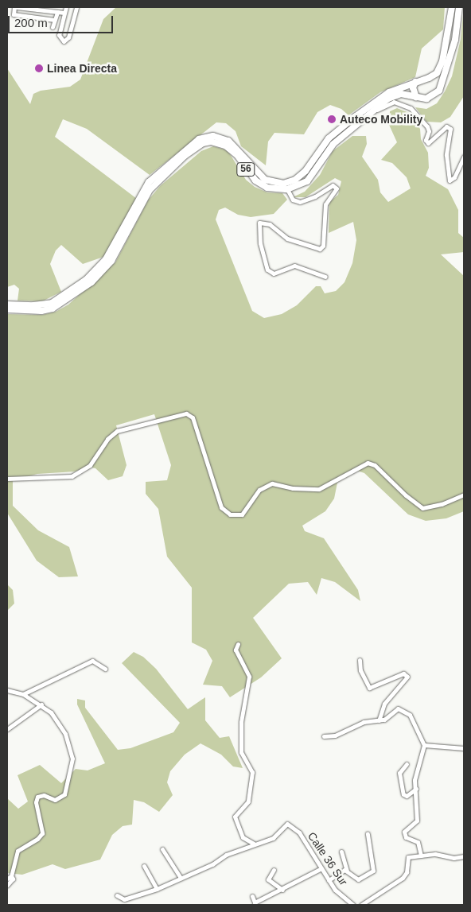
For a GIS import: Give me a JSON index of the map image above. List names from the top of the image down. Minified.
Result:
{"streets":{"main road":["56"],"street":["Calle 36 Sur"]},"places":["Linea Directa","Auteco Mobility"],"scale_bar":"200 m"}
